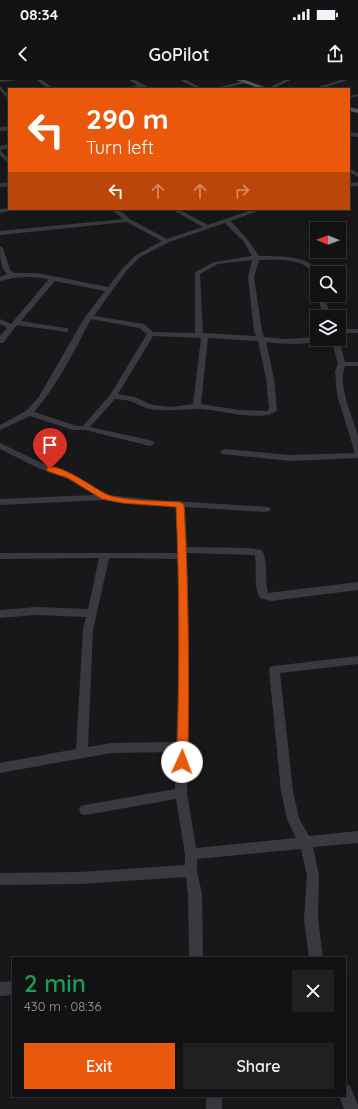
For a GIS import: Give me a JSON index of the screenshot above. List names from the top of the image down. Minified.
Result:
{"north":"left","page":{"status":"08:34","header":"GoPilot","turn":["290 m","Turn left"],"heading":["2 min","430 m · 08:36"],"buttons":["Exit","Share"]}}
